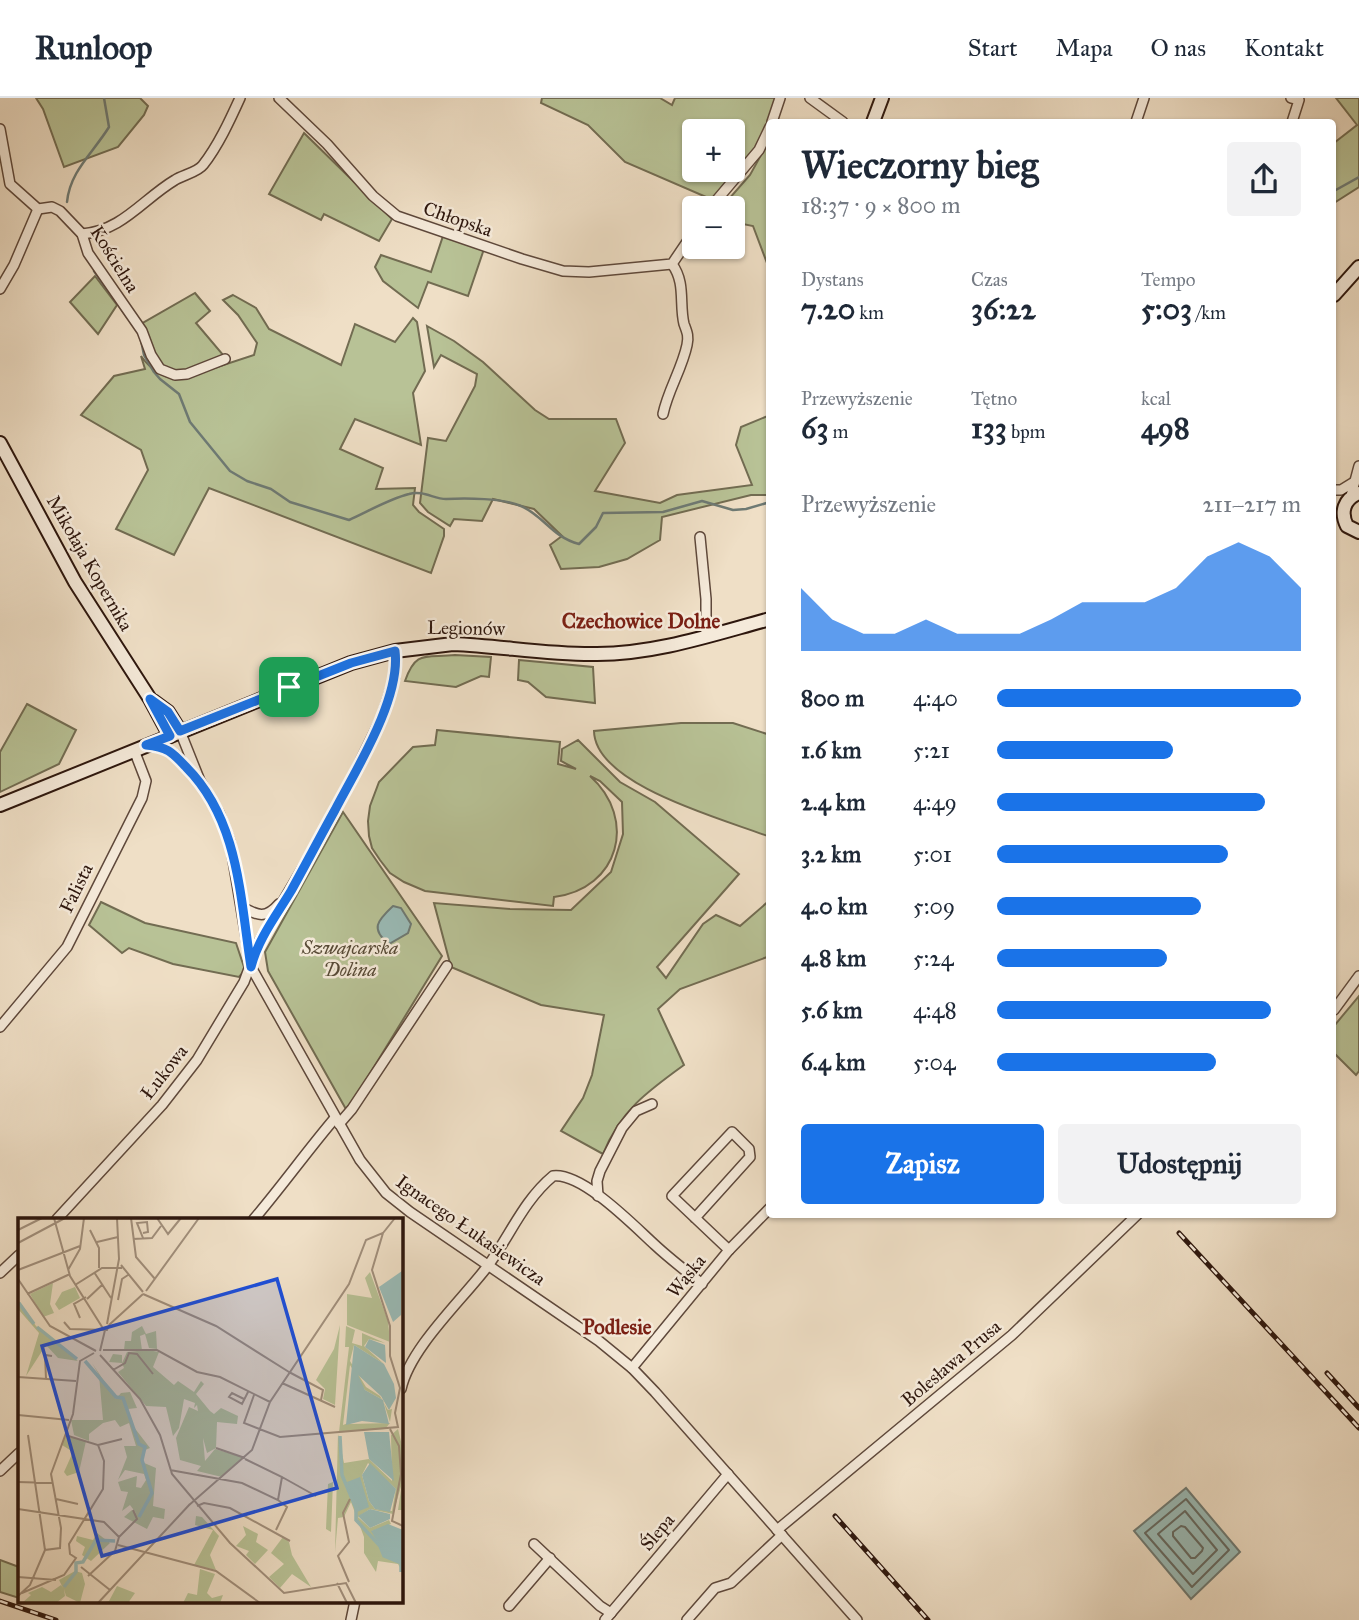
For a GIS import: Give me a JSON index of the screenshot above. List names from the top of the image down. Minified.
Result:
{"streets":{"street":["Chłopska","Kościelna","Mikołaja Kopernika","Legionów","Falista","Łukowa","Ignacego Łukasiewicza","Wąska","Bolesława Prusa","Ślepa"]},"crossings":[["Mikołaja Kopernika","Legionów"],["Mikołaja Kopernika","Ignacego Łukasiewicza"],["Legionów","Falista"],["Legionów","Łukowa"],["Legionów","Ignacego Łukasiewicza"],["Łukowa","Ignacego Łukasiewicza"],["Ignacego Łukasiewicza","Wąska"],["Ignacego Łukasiewicza","Bolesława Prusa"],["Ignacego Łukasiewicza","Ślepa"]],"districts":["Czechowice Dolne","Podlesie"],"parks":["Szwajcarska Dolina"],"page":{"header":"Runloop","nav":["Start","Mapa","O nas","Kontakt"],"map_buttons":["+","−"],"heading":["Wieczorny bieg","18:37 · 9 × 800 m"],"stats":[["Dystans","7.20 km"],["Czas","36:22"],["Tempo","5:03 /km"],["Przewyższenie","63 m"],["Tętno","133 bpm"],["kcal","498"]],"chart":["Przewyższenie","211–217 m"],"list":[{"name":"800 m","note":"4:40"},{"name":"1.6 km","note":"5:21"},{"name":"2.4 km","note":"4:49"},{"name":"3.2 km","note":"5:01"},{"name":"4.0 km","note":"5:09"},{"name":"4.8 km","note":"5:24"},{"name":"5.6 km","note":"4:48"},{"name":"6.4 km","note":"5:04"}],"buttons":["Zapisz","Udostępnij"]}}
